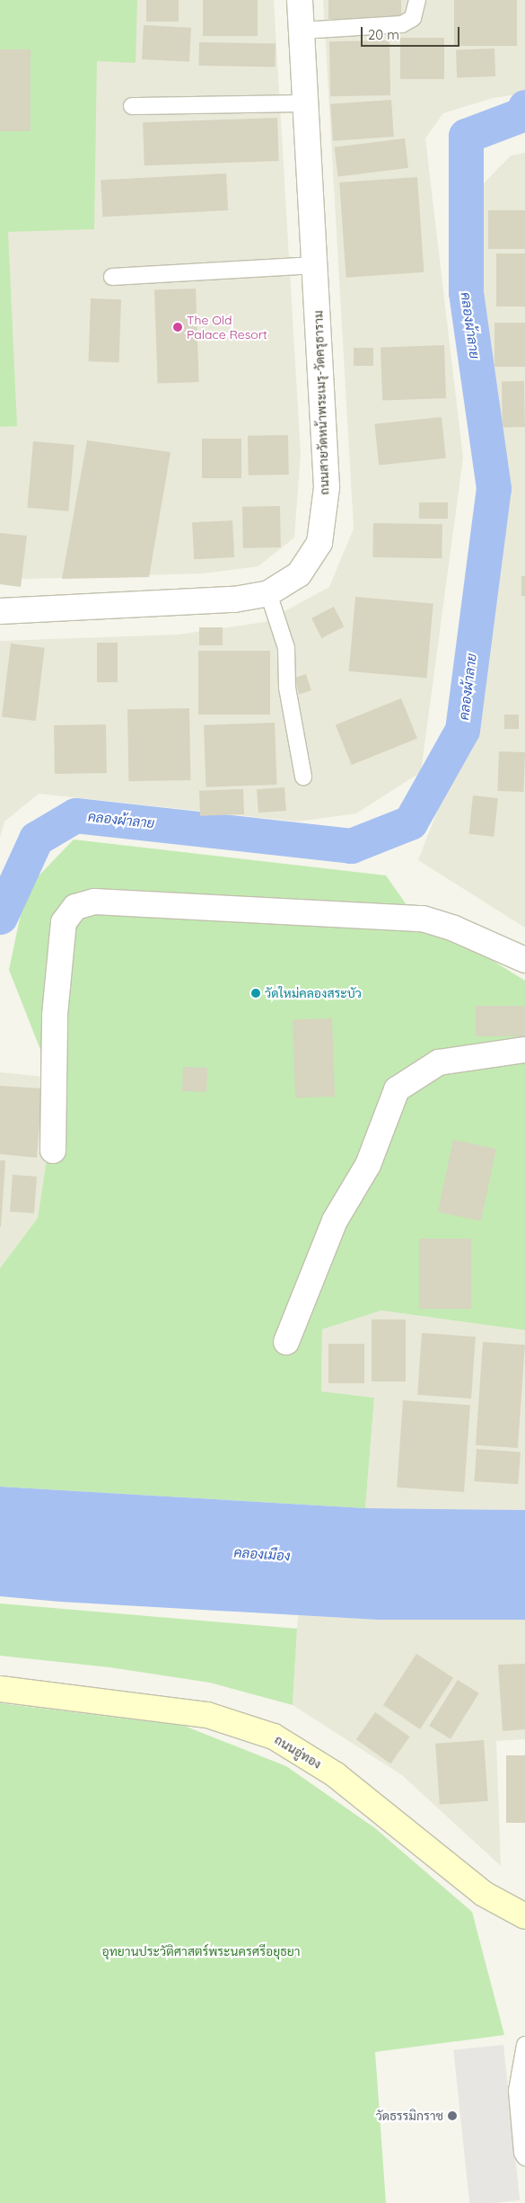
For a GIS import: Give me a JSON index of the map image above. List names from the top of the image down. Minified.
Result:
{"streets":{"main road":["ถนนอู่ทอง"],"street":["ถนนสายวัดหน้าพระเมรุ-วัดครุธาราม"]},"water":["คลองผ้าลาย","คลองเมือง"],"parks":["อุทยานประวัติศาสตร์พระนครศรีอยุธยา"],"places":["The Old Palace Resort","วัดใหม่คลองสระบัว","วัดธรรมิกราช"],"scale_bar":"20 m"}
